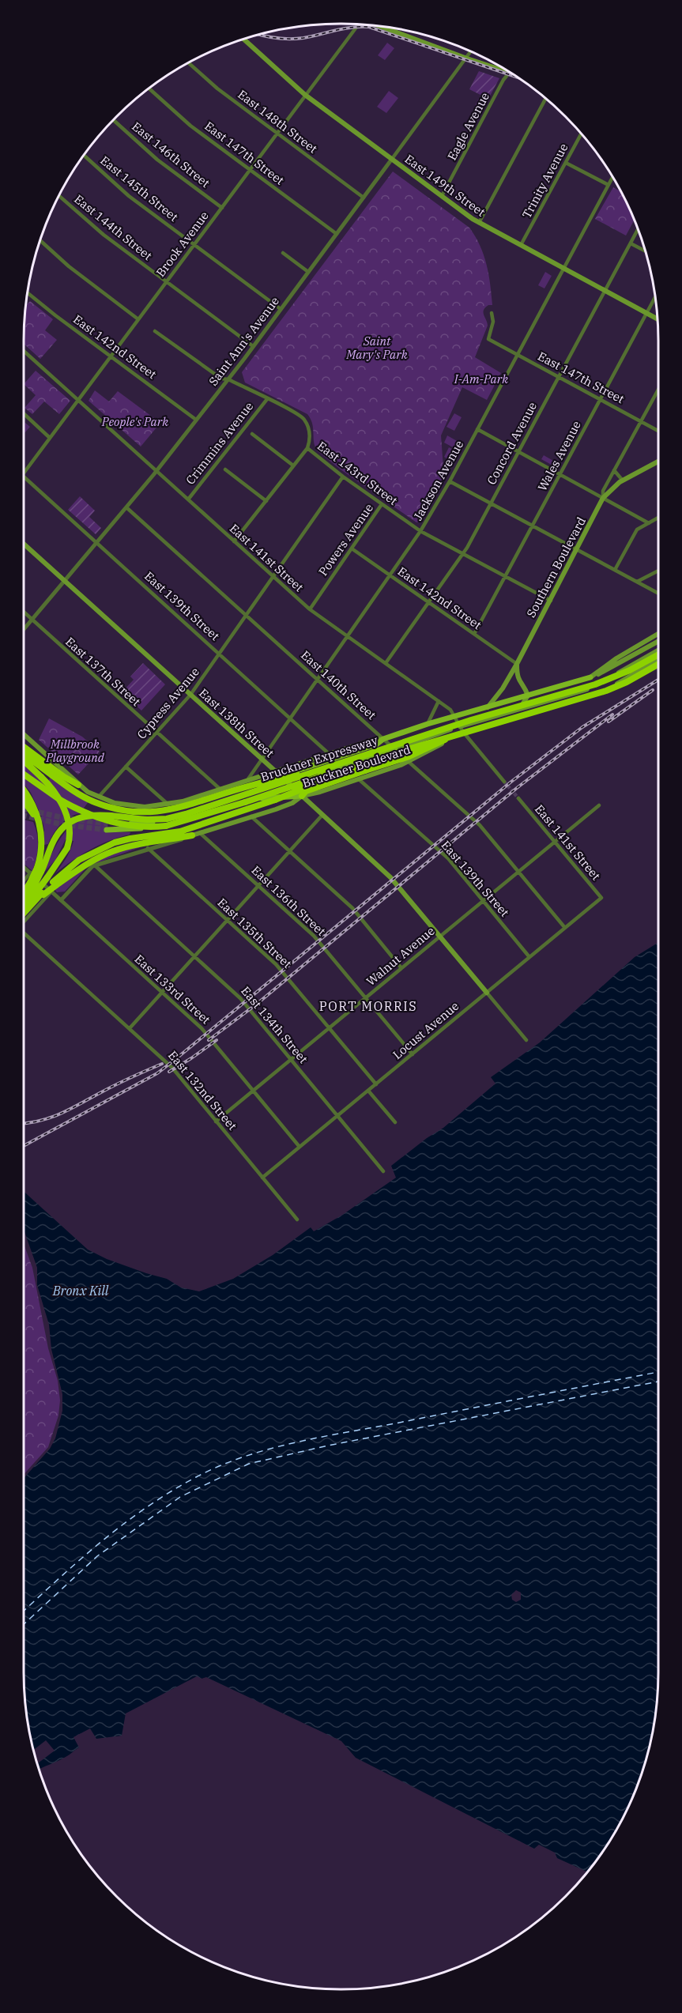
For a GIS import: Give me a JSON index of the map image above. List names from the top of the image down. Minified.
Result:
{"streets":{"highway":["Bruckner Expressway"],"main road":["East 149th Street","Southern Boulevard","East 138th Street","Bruckner Boulevard"],"street":["East 148th Street","Eagle Avenue","East 147th Street","East 146th Street","Trinity Avenue","East 145th Street","East 144th Street","Brook Avenue","Saint Ann's Avenue","East 142nd Street","Crimmins Avenue","Concord Avenue","Wales Avenue","East 143rd Street","Jackson Avenue","Powers Avenue","East 141st Street","East 139th Street","East 137th Street","East 140th Street","Cypress Avenue","East 136th Street","East 135th Street","Walnut Avenue","East 133rd Street","East 134th Street","Locust Avenue","East 132nd Street"]},"crossings":[["East 148th Street","Brook Avenue"],["East 148th Street","Saint Ann's Avenue"],["Eagle Avenue","East 149th Street"],["East 147th Street","Brook Avenue"],["East 147th Street","Saint Ann's Avenue"],["East 147th Street","Concord Avenue"],["East 147th Street","Wales Avenue"],["East 147th Street","Jackson Avenue"],["East 146th Street","Brook Avenue"],["Trinity Avenue","East 149th Street"],["East 149th Street","Brook Avenue"],["East 149th Street","Saint Ann's Avenue"],["East 149th Street","Concord Avenue"],["East 149th Street","Wales Avenue"],["East 149th Street","Jackson Avenue"],["East 145th Street","Brook Avenue"],["East 145th Street","Saint Ann's Avenue"],["East 144th Street","Brook Avenue"],["East 144th Street","Saint Ann's Avenue"],["Brook Avenue","East 142nd Street"],["Brook Avenue","East 141st Street"],["Saint Ann's Avenue","East 142nd Street"],["Saint Ann's Avenue","East 143rd Street"],["Saint Ann's Avenue","East 141st Street"],["Saint Ann's Avenue","East 139th Street"],["Saint Ann's Avenue","East 137th Street"],["Saint Ann's Avenue","East 140th Street"],["Saint Ann's Avenue","East 138th Street"],["East 142nd Street","Concord Avenue"],["East 142nd Street","Wales Avenue"],["East 142nd Street","Jackson Avenue"],["East 142nd Street","Powers Avenue"],["East 142nd Street","Southern Boulevard"],["Crimmins Avenue","East 143rd Street"],["Crimmins Avenue","East 141st Street"],["Concord Avenue","East 143rd Street"],["Concord Avenue","East 141st Street"],["Wales Avenue","East 143rd Street"],["East 143rd Street","Jackson Avenue"],["East 143rd Street","Powers Avenue"],["East 143rd Street","Southern Boulevard"],["East 143rd Street","Cypress Avenue"],["Jackson Avenue","East 141st Street"],["Jackson Avenue","East 139th Street"],["Jackson Avenue","East 140th Street"],["Jackson Avenue","East 138th Street"],["Jackson Avenue","Bruckner Boulevard"],["Powers Avenue","East 141st Street"],["East 141st Street","Cypress Avenue"],["East 141st Street","Bruckner Expressway"],["East 141st Street","Bruckner Boulevard"],["East 141st Street","Walnut Avenue"],["East 141st Street","Locust Avenue"],["Southern Boulevard","Bruckner Boulevard"],["East 139th Street","Cypress Avenue"],["East 139th Street","Bruckner Expressway"],["East 139th Street","Bruckner Boulevard"],["East 139th Street","Walnut Avenue"],["East 139th Street","Locust Avenue"],["East 137th Street","Cypress Avenue"],["East 137th Street","Bruckner Boulevard"],["East 140th Street","Cypress Avenue"],["East 140th Street","Bruckner Boulevard"],["East 140th Street","Walnut Avenue"],["East 140th Street","Locust Avenue"],["Cypress Avenue","East 138th Street"],["Cypress Avenue","Bruckner Boulevard"],["East 138th Street","Bruckner Boulevard"],["East 138th Street","Walnut Avenue"],["East 138th Street","Locust Avenue"],["Bruckner Expressway","Bruckner Boulevard"],["Bruckner Boulevard","East 136th Street"],["Bruckner Boulevard","East 135th Street"],["Bruckner Boulevard","East 133rd Street"],["Bruckner Boulevard","East 134th Street"],["East 136th Street","Walnut Avenue"],["East 136th Street","Locust Avenue"],["East 135th Street","Walnut Avenue"],["East 135th Street","Locust Avenue"],["Walnut Avenue","East 133rd Street"],["Walnut Avenue","East 134th Street"],["Walnut Avenue","East 132nd Street"],["East 133rd Street","Locust Avenue"],["East 134th Street","Locust Avenue"],["Locust Avenue","East 132nd Street"]],"districts":["PORT MORRIS"],"water":["Bronx Kill"],"parks":["Saint Mary's Park","I-Am-Park","People's Park","Millbrook Playground"]}
